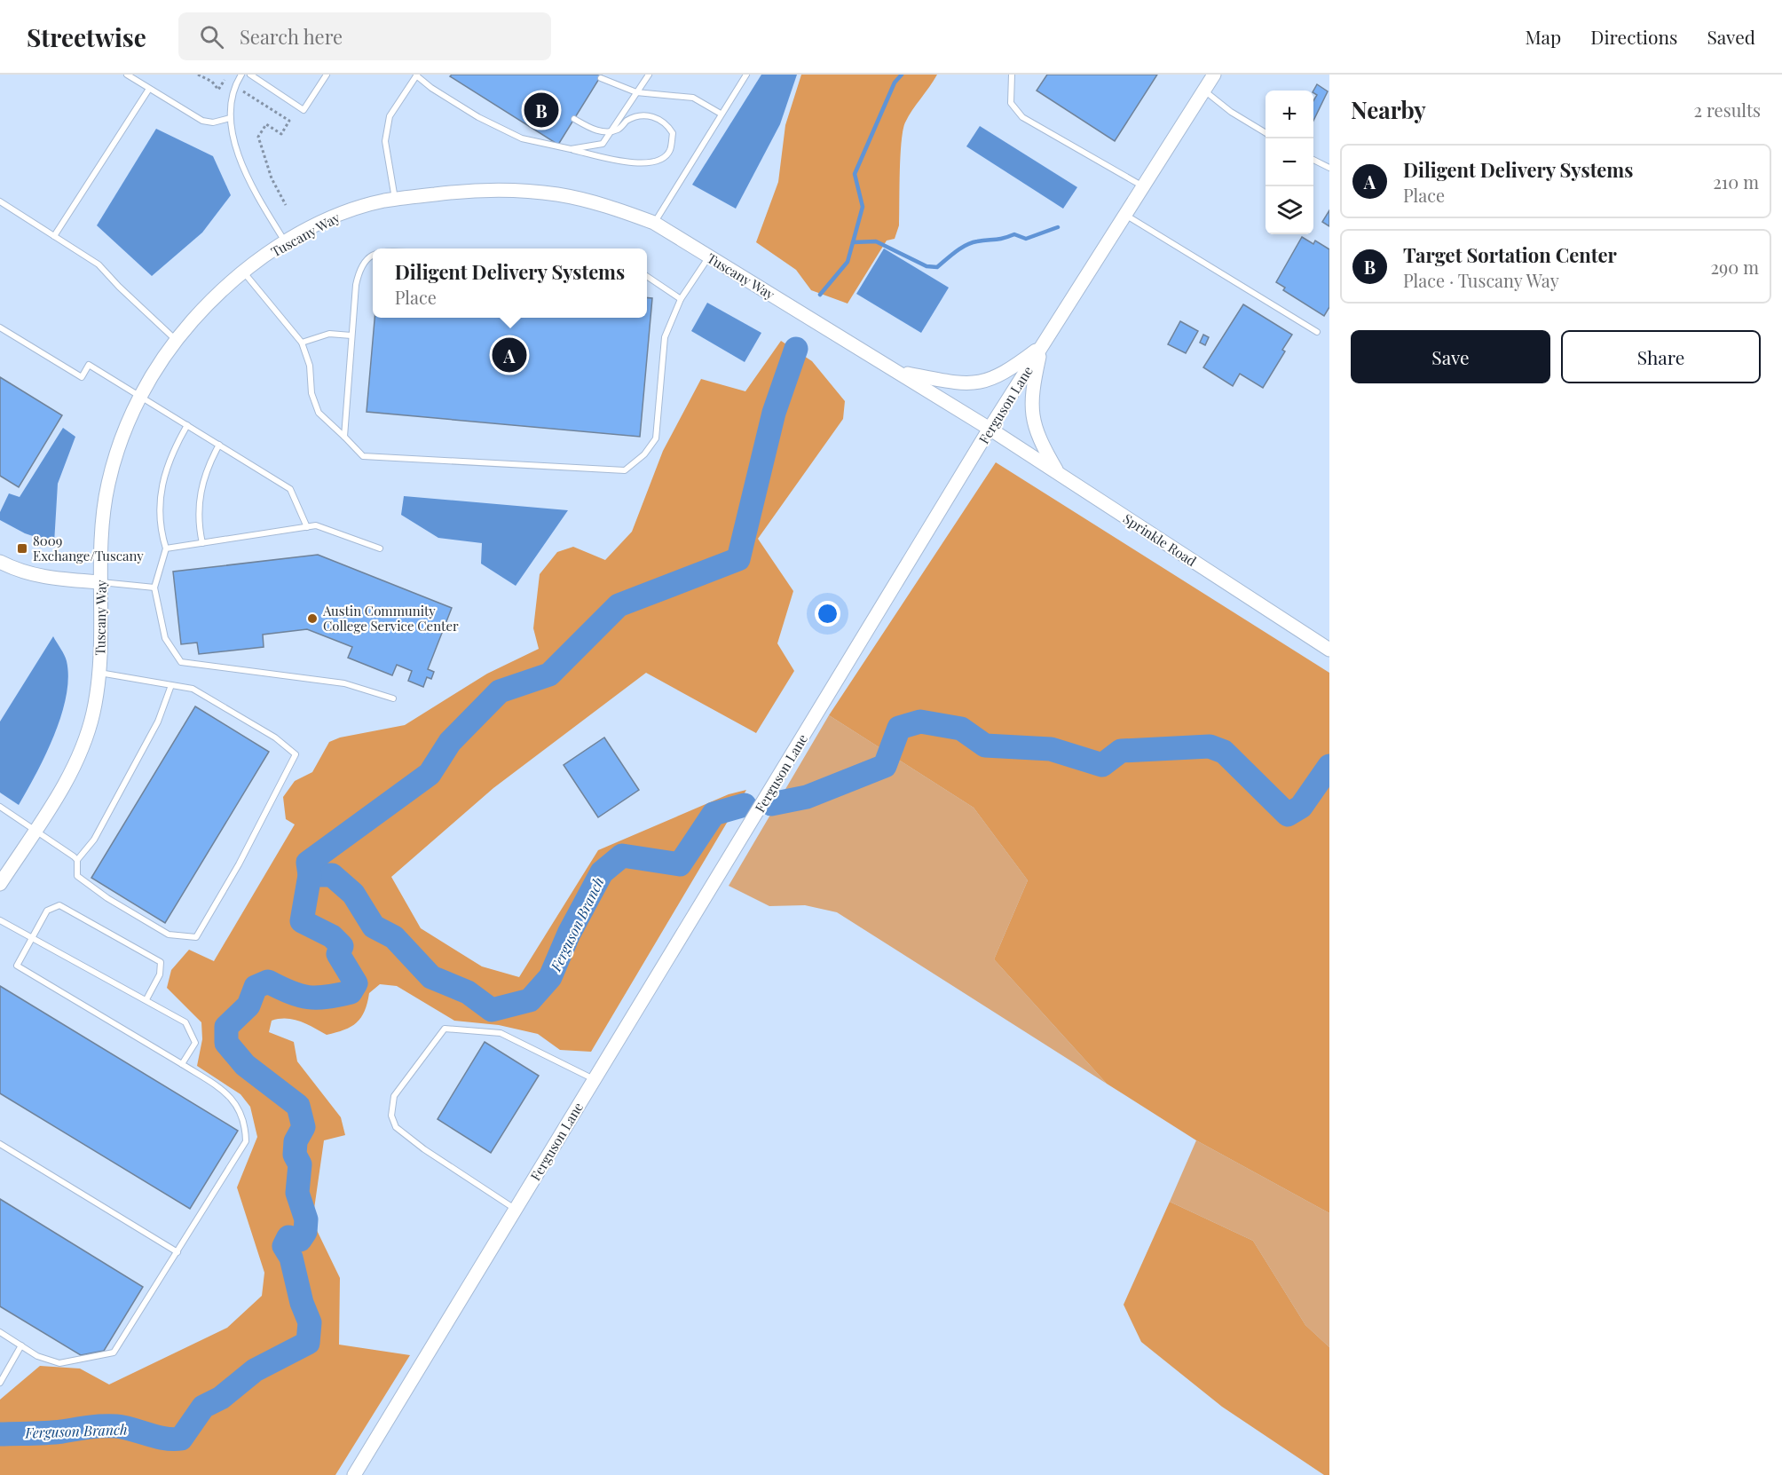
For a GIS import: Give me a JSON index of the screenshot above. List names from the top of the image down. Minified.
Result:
{"streets":{"street":["Tuscany Way","Ferguson Lane","Sprinkle Road"]},"crossings":[["Tuscany Way","Ferguson Lane"],["Tuscany Way","Sprinkle Road"],["Ferguson Lane","Sprinkle Road"]],"water":["Ferguson Branch"],"places":{"transit":["8009 Exchange/Tuscany"],"other":["Austin Community College Service Center"]},"page":{"header":"Streetwise","search":"Search here","nav":["Map","Directions","Saved"],"heading":["Nearby","2 results"],"map_buttons":["+","−"],"pins":["B","A"],"list":[{"mark":"A","name":"Diligent Delivery Systems","note":"Place","value":"210 m"},{"mark":"B","name":"Target Sortation Center","note":"Place · Tuscany Way","value":"290 m"}],"popup":["Diligent Delivery Systems","Place"],"buttons":["Save","Share"]}}
